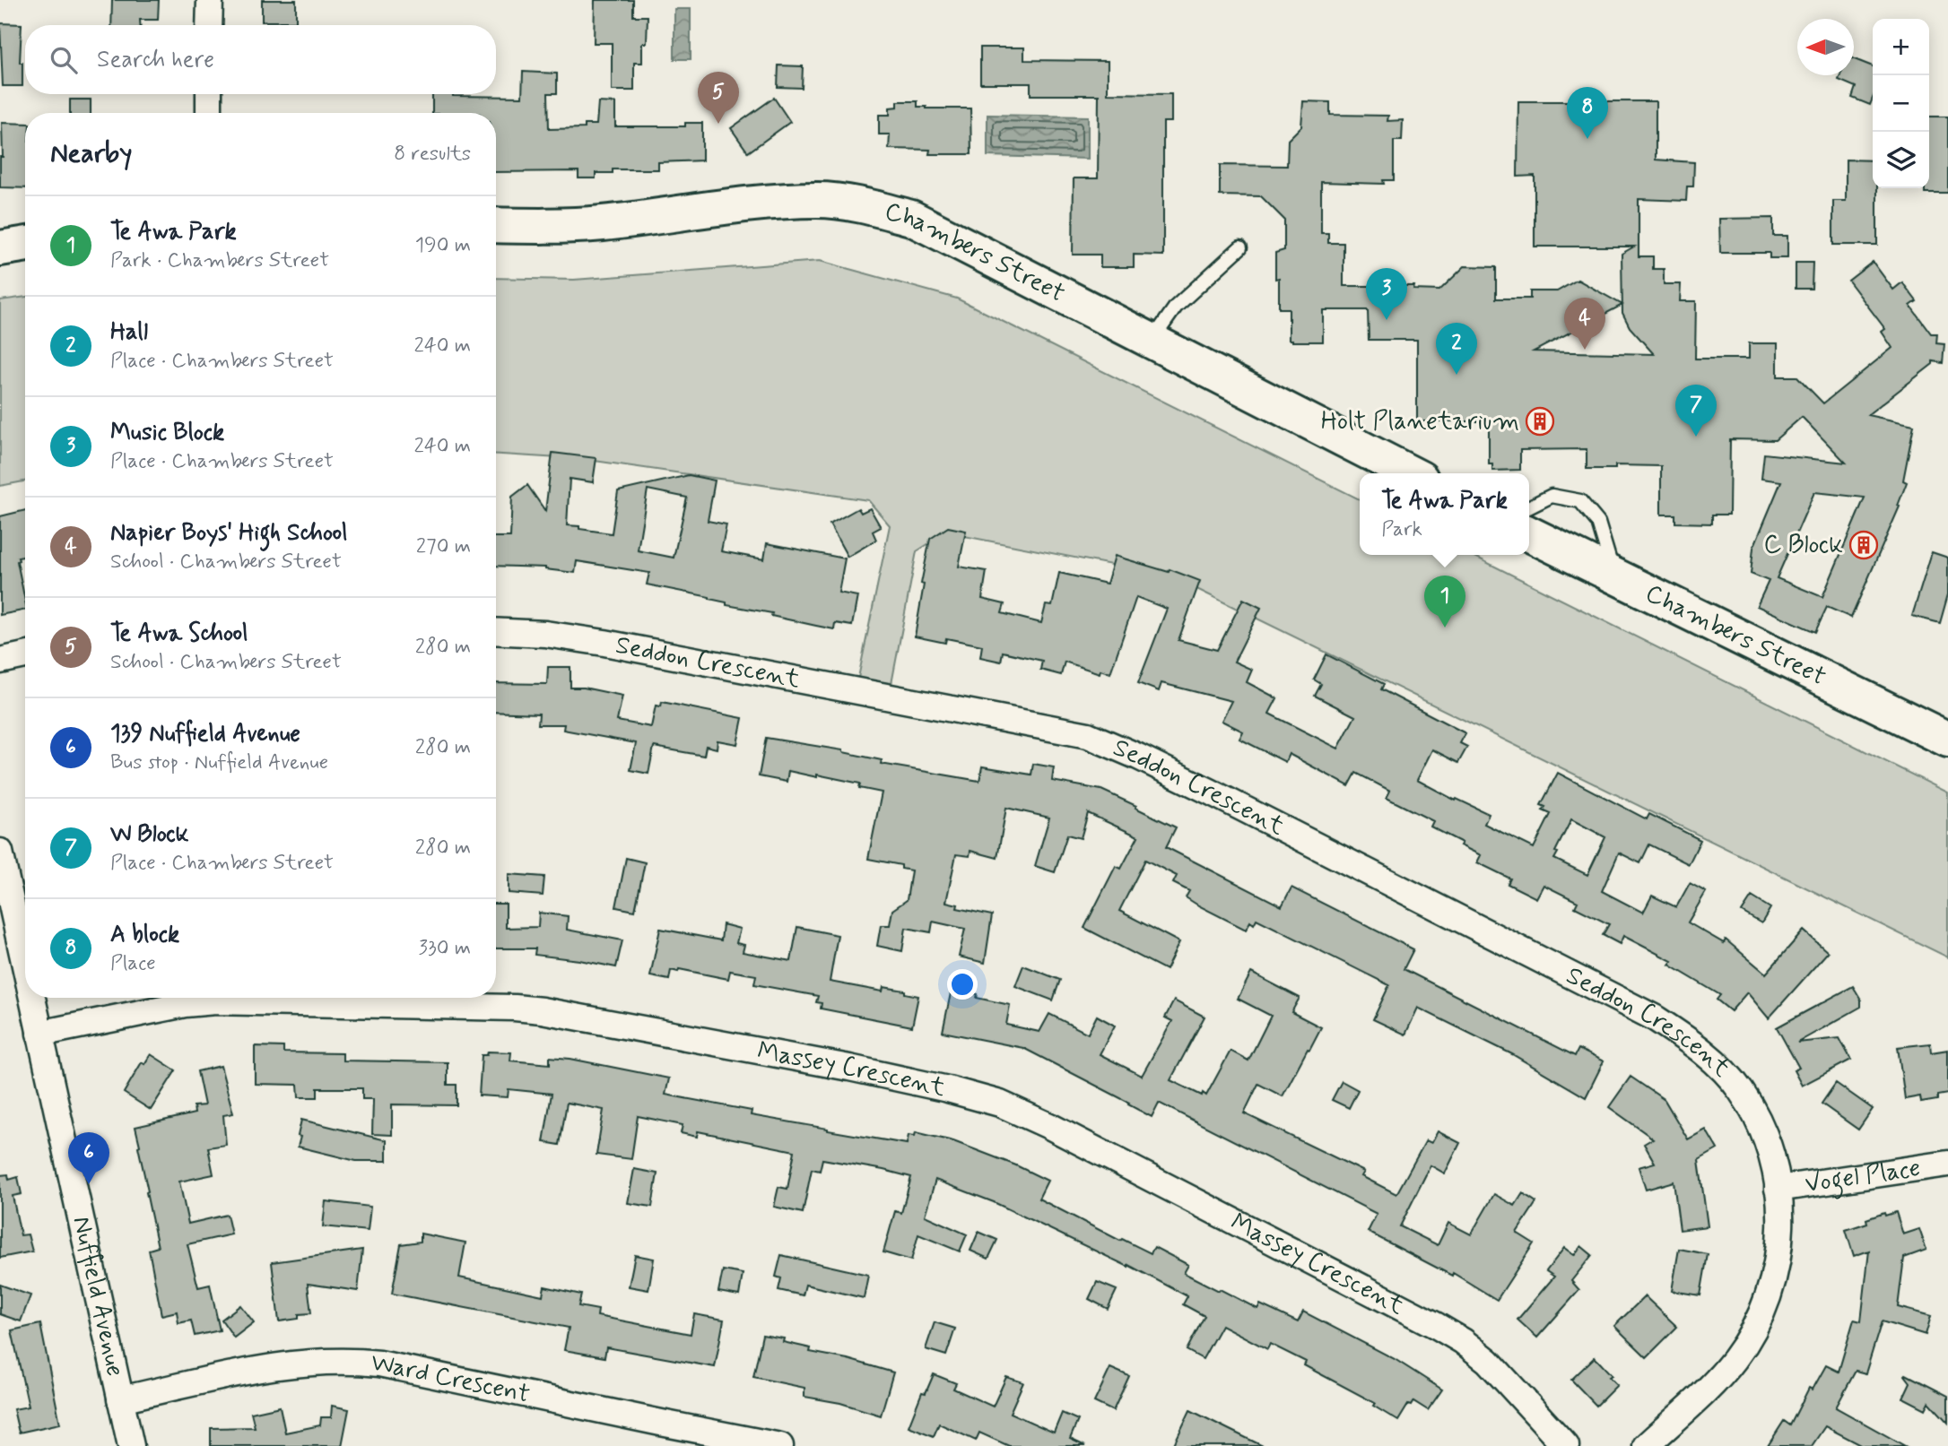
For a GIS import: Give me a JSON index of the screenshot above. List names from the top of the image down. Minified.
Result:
{"streets":{"main road":["Chambers Street"],"street":["Seddon Crescent","Massey Crescent","Vogel Place","Nuffield Avenue","Ward Crescent"]},"crossings":[["Seddon Crescent","Vogel Place"],["Massey Crescent","Nuffield Avenue"],["Nuffield Avenue","Ward Crescent"]],"places":{"building":["Holt Planetarium","C Block"]},"north":"left","page":{"map_buttons":["+","−"],"search":"Search here","pins":["5","8","3","4","2","7","1","6"],"heading":["Nearby","8 results"],"list":[{"mark":"1","name":"Te Awa Park","note":"Park · Chambers Street","value":"190 m"},{"mark":"2","name":"Hall","note":"Place · Chambers Street","value":"240 m"},{"mark":"3","name":"Music Block","note":"Place · Chambers Street","value":"240 m"},{"mark":"4","name":"Napier Boys' High School","note":"School · Chambers Street","value":"270 m"},{"mark":"5","name":"Te Awa School","note":"School · Chambers Street","value":"280 m"},{"mark":"6","name":"139 Nuffield Avenue","note":"Bus stop · Nuffield Avenue","value":"280 m"},{"mark":"7","name":"W Block","note":"Place · Chambers Street","value":"280 m"},{"mark":"8","name":"A block","note":"Place","value":"330 m"}],"popup":["Te Awa Park","Park"]}}
